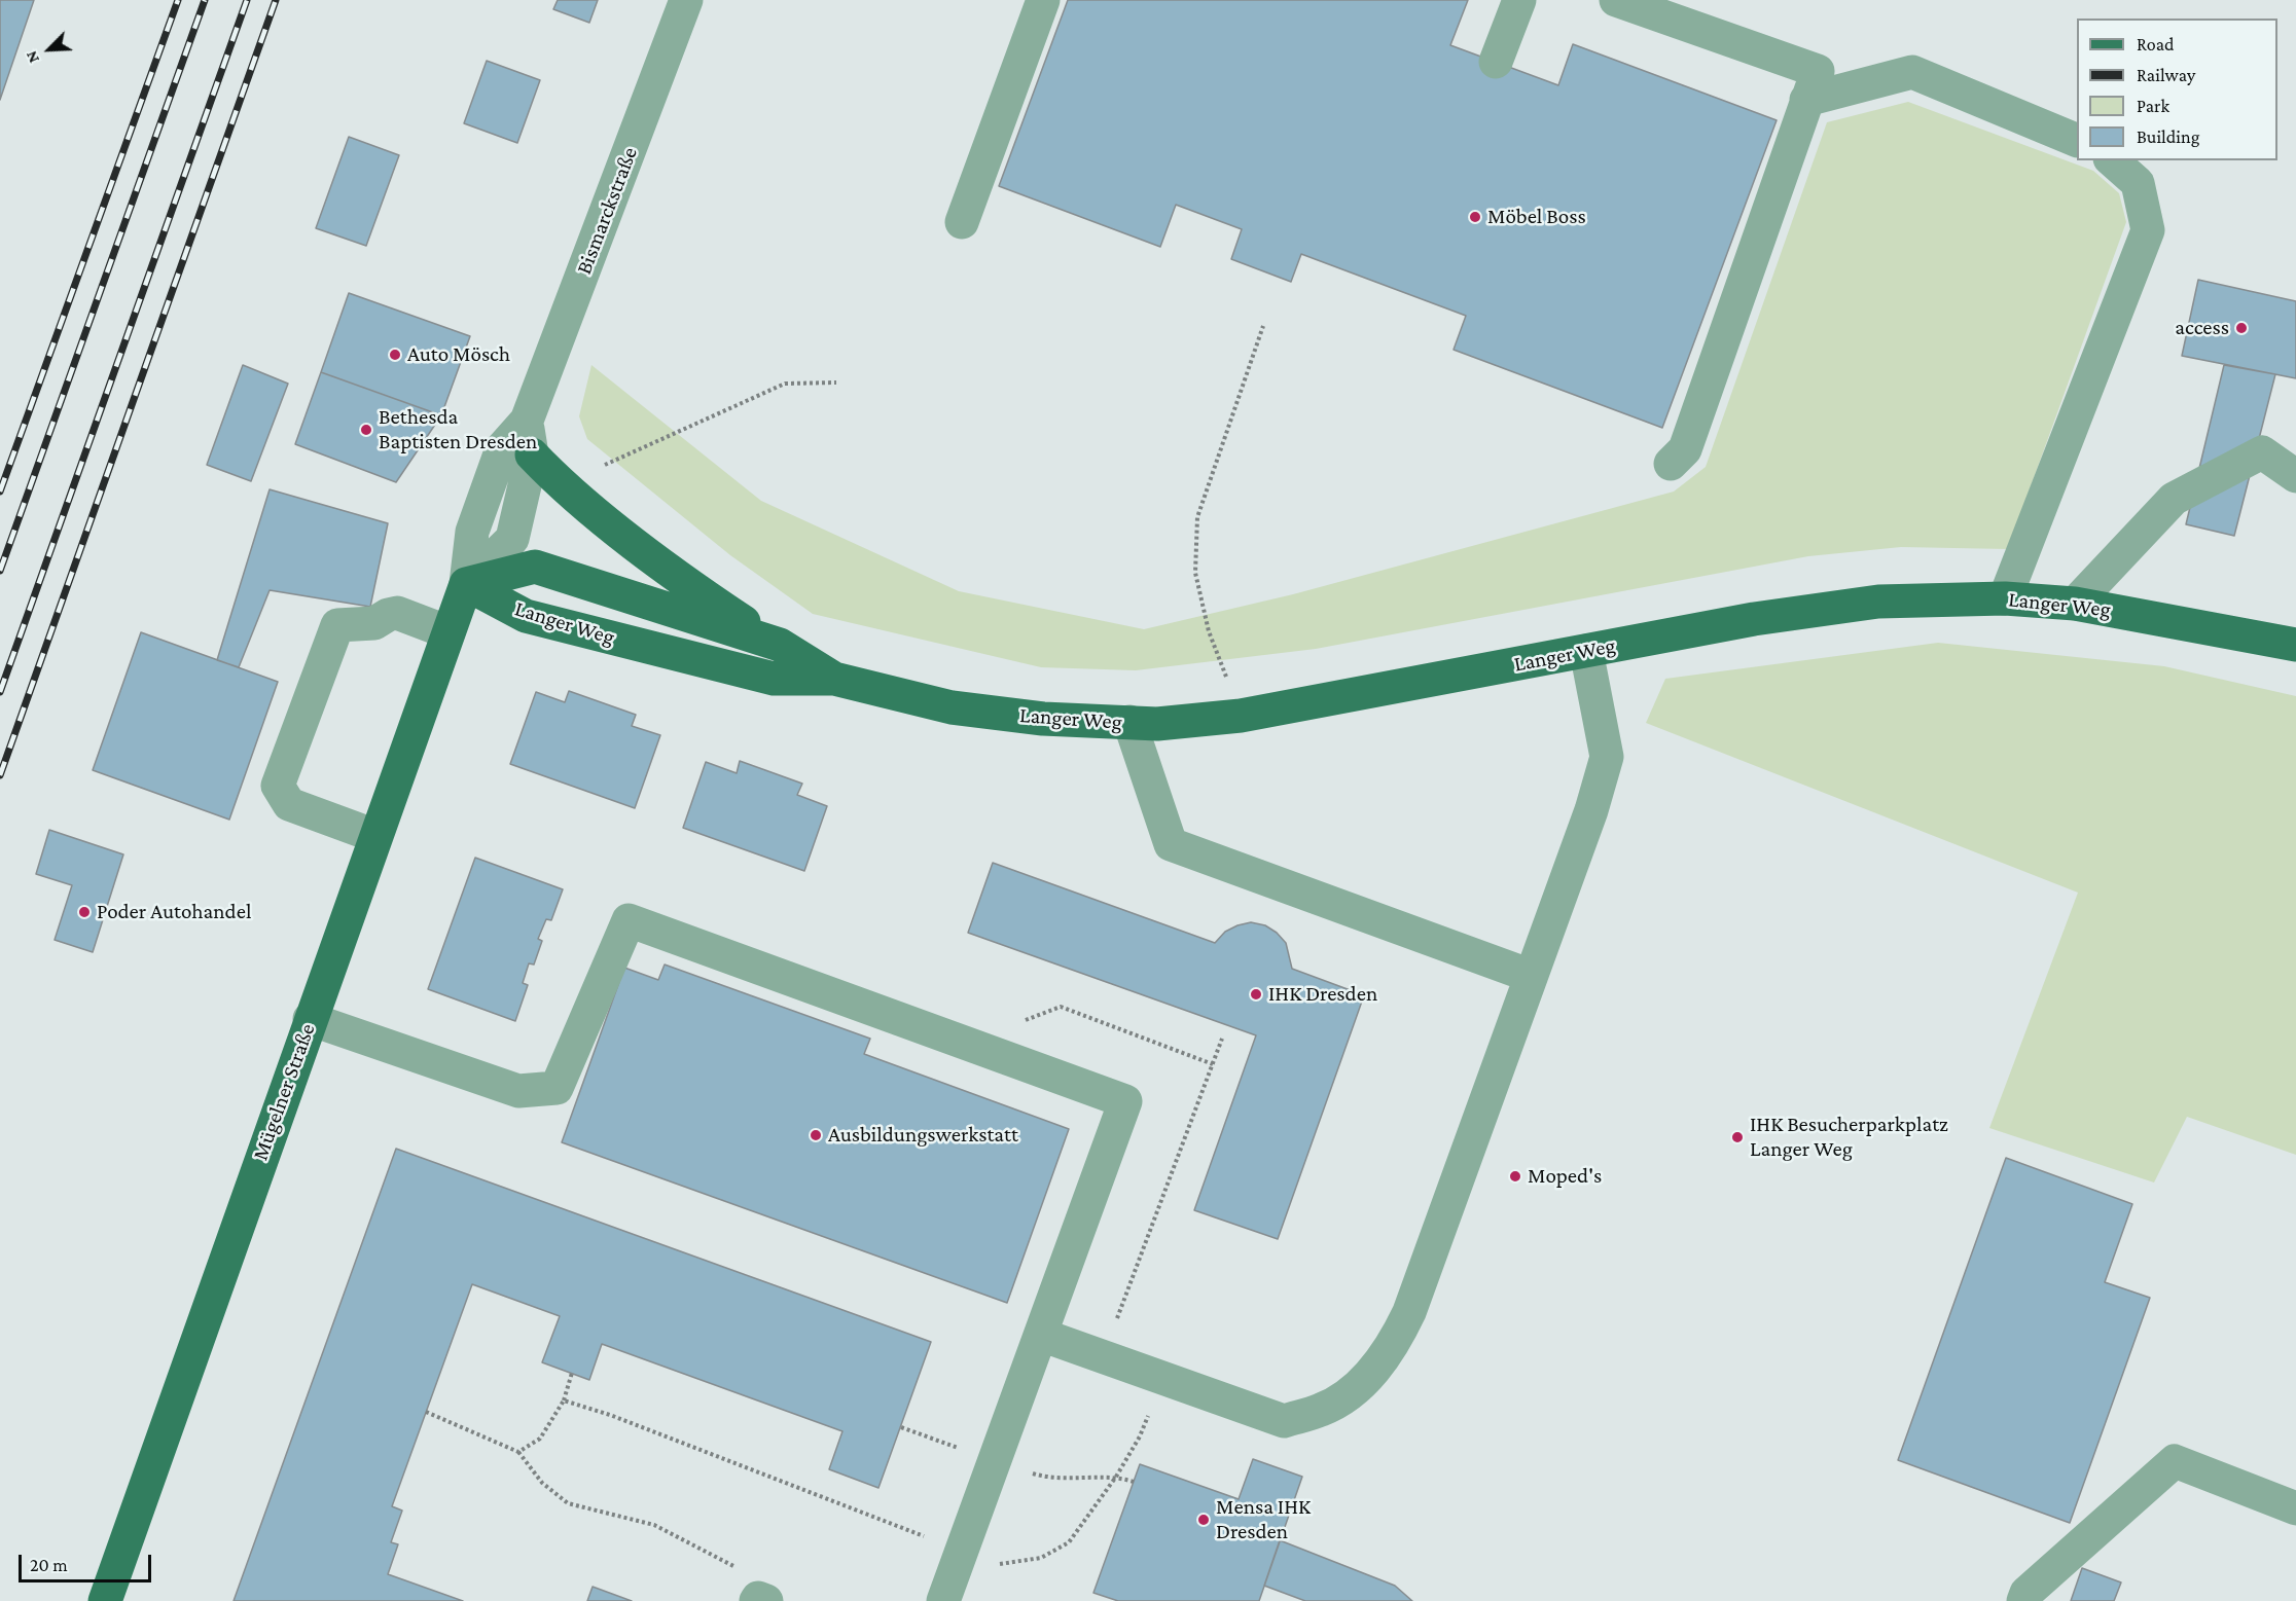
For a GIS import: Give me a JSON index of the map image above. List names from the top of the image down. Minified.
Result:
{"streets":{"main road":["Langer Weg","Mügelner Straße"],"street":["Bismarckstraße"]},"crossings":[["Bismarckstraße","Langer Weg"],["Bismarckstraße","Mügelner Straße"],["Langer Weg","Mügelner Straße"]],"places":["Möbel Boss","access","Auto Mösch","Bethesda Baptisten Dresden","Poder Autohandel","IHK Dresden","Ausbildungswerkstatt","IHK Besucherparkplatz Langer Weg","Moped's","Mensa IHK Dresden"],"legend":["Road","Railway","Park","Building"],"scale_bar":"20 m","north":"bottom left"}
